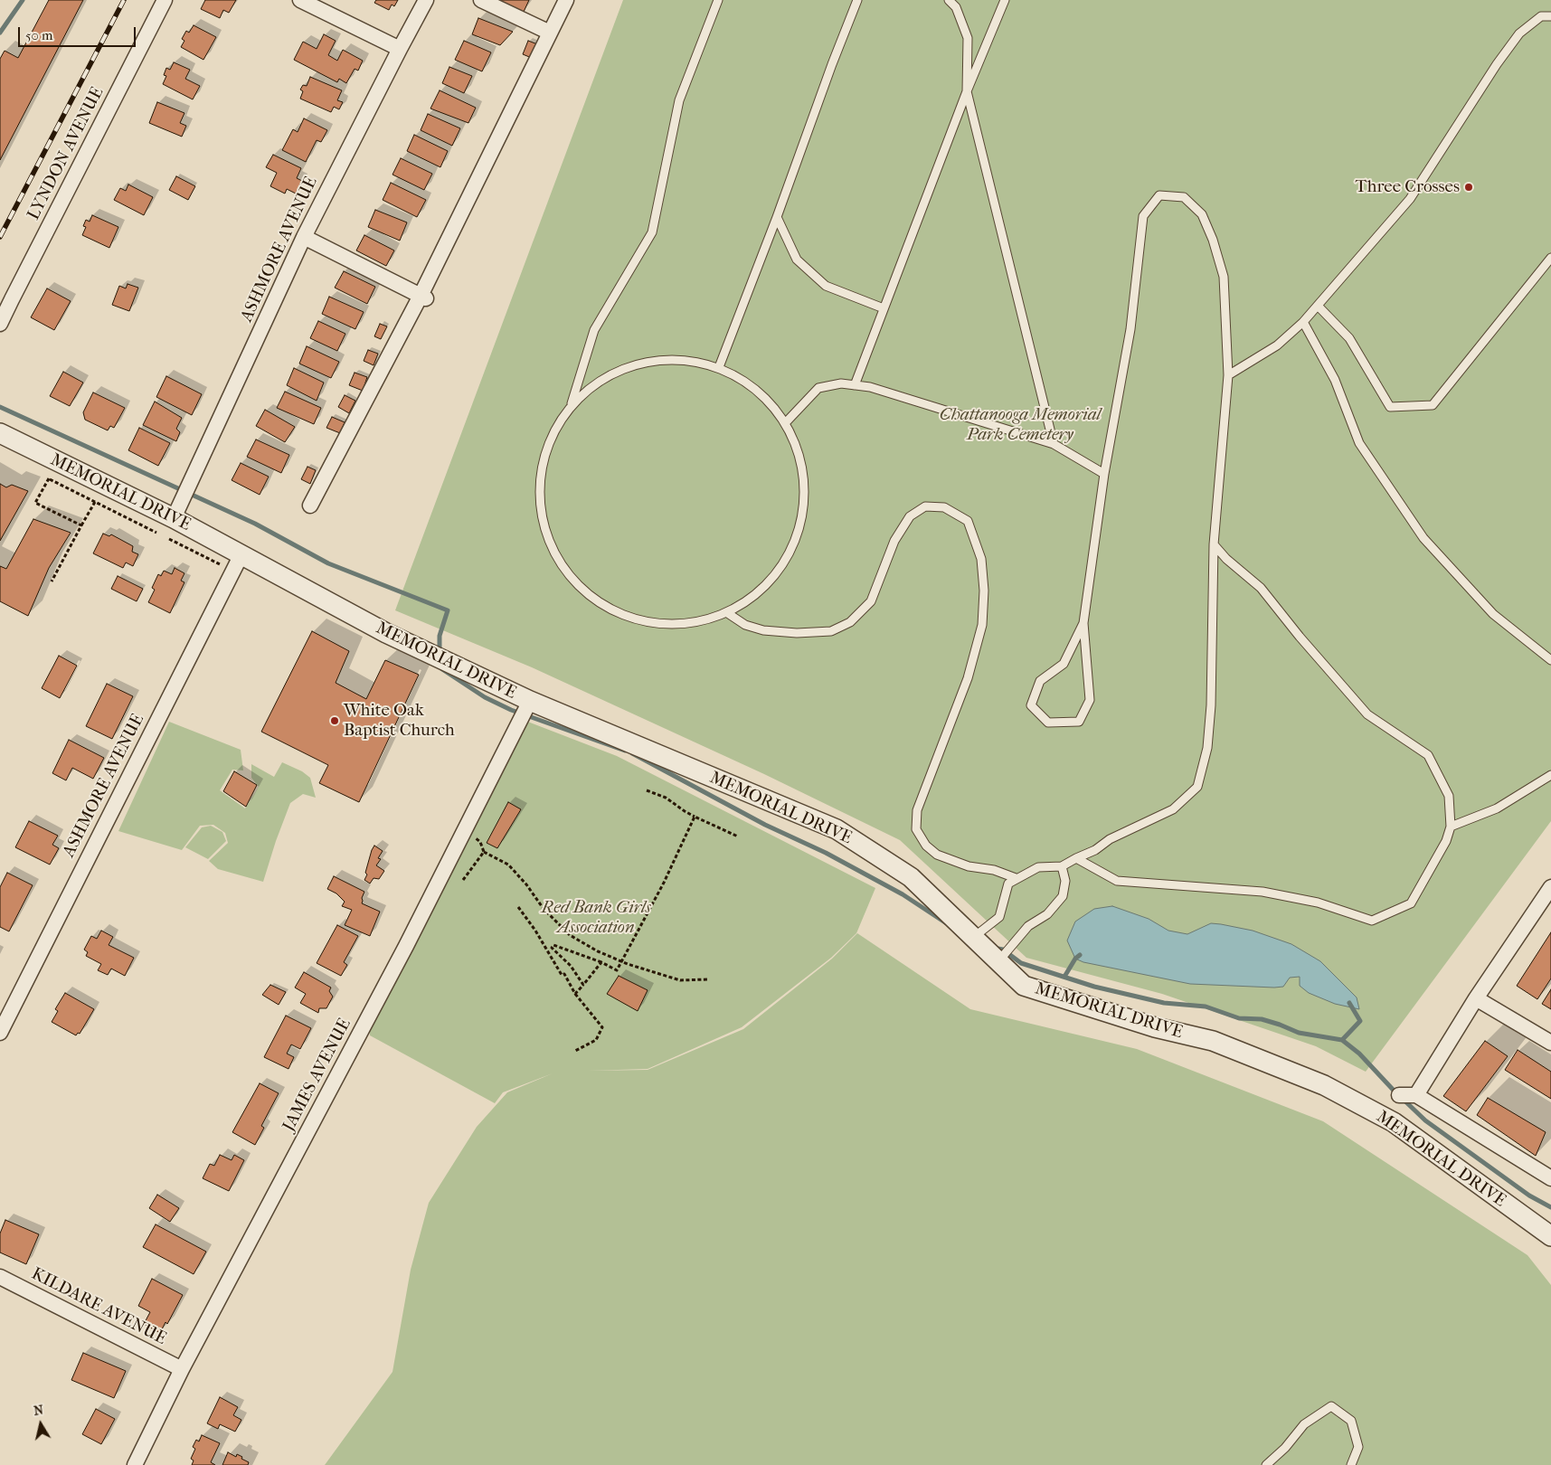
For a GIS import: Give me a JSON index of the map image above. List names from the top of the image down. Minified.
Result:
{"streets":{"street":["LYNDON AVENUE","ASHMORE AVENUE","MEMORIAL DRIVE","JAMES AVENUE","KILDARE AVENUE"]},"crossings":[["ASHMORE AVENUE","MEMORIAL DRIVE"],["MEMORIAL DRIVE","JAMES AVENUE"],["JAMES AVENUE","KILDARE AVENUE"]],"parks":["Chattanooga Memorial Park Cemetery","Red Bank Girls Association"],"places":["Three Crosses","White Oak Baptist Church"],"scale_bar":"50 m","north":"top"}
